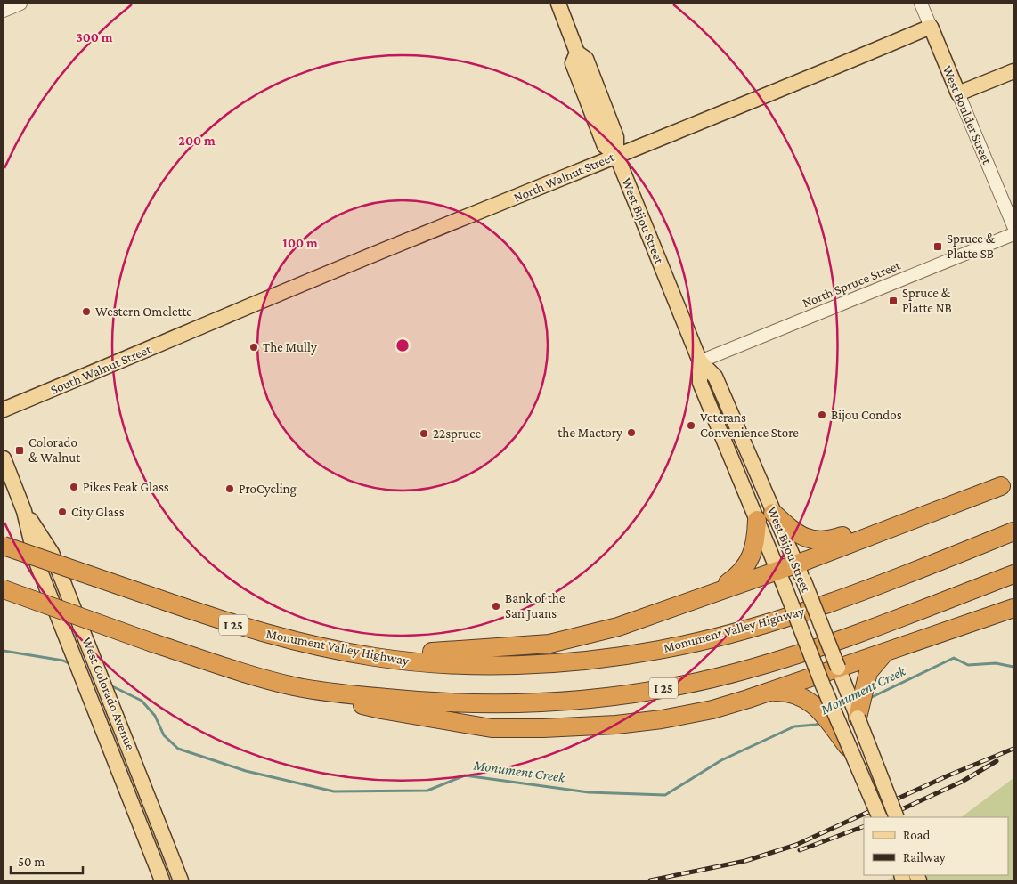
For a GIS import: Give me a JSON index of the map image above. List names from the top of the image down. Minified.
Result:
{"streets":{"highway":["I 25","Monument Valley Highway"],"main road":["West Boulder Street","North Walnut Street","West Bijou Street","South Walnut Street","West Colorado Avenue"],"street":["North Spruce Street"]},"crossings":[["West Boulder Street","North Walnut Street"],["North Walnut Street","West Bijou Street"],["North Walnut Street","South Walnut Street"],["West Bijou Street","North Spruce Street"]],"water":["Monument Creek"],"places":{"transit":["Spruce & Platte SB","Spruce & Platte NB","Colorado & Walnut"],"other":["Western Omelette","The Mully","Bijou Condos","Veterans Convenience Store","the Mactory","22spruce","Pikes Peak Glass","ProCycling","City Glass","Bank of the San Juans"]},"legend":["Road","Railway"],"scale_bar":"50 m","rings":["300 m","200 m","100 m"]}
